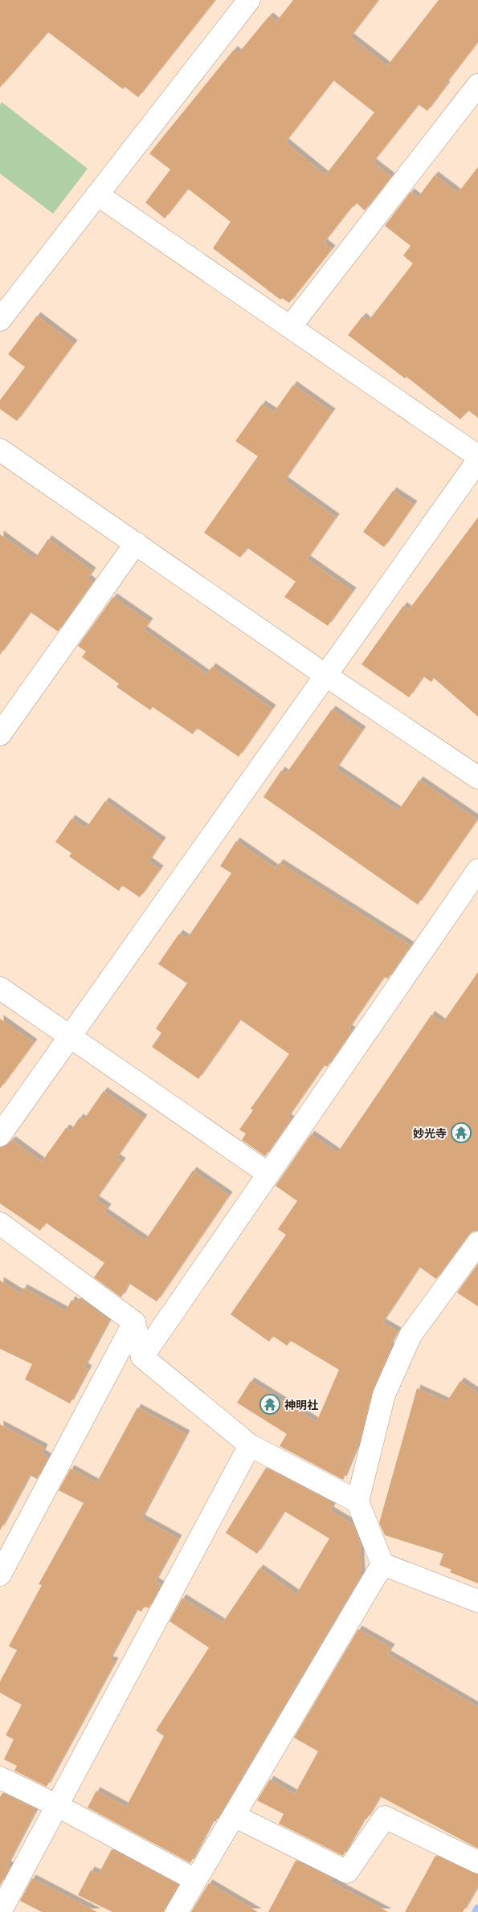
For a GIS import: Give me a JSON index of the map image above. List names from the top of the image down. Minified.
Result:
{"places":{"temple":["妙光寺","神明社"]}}
